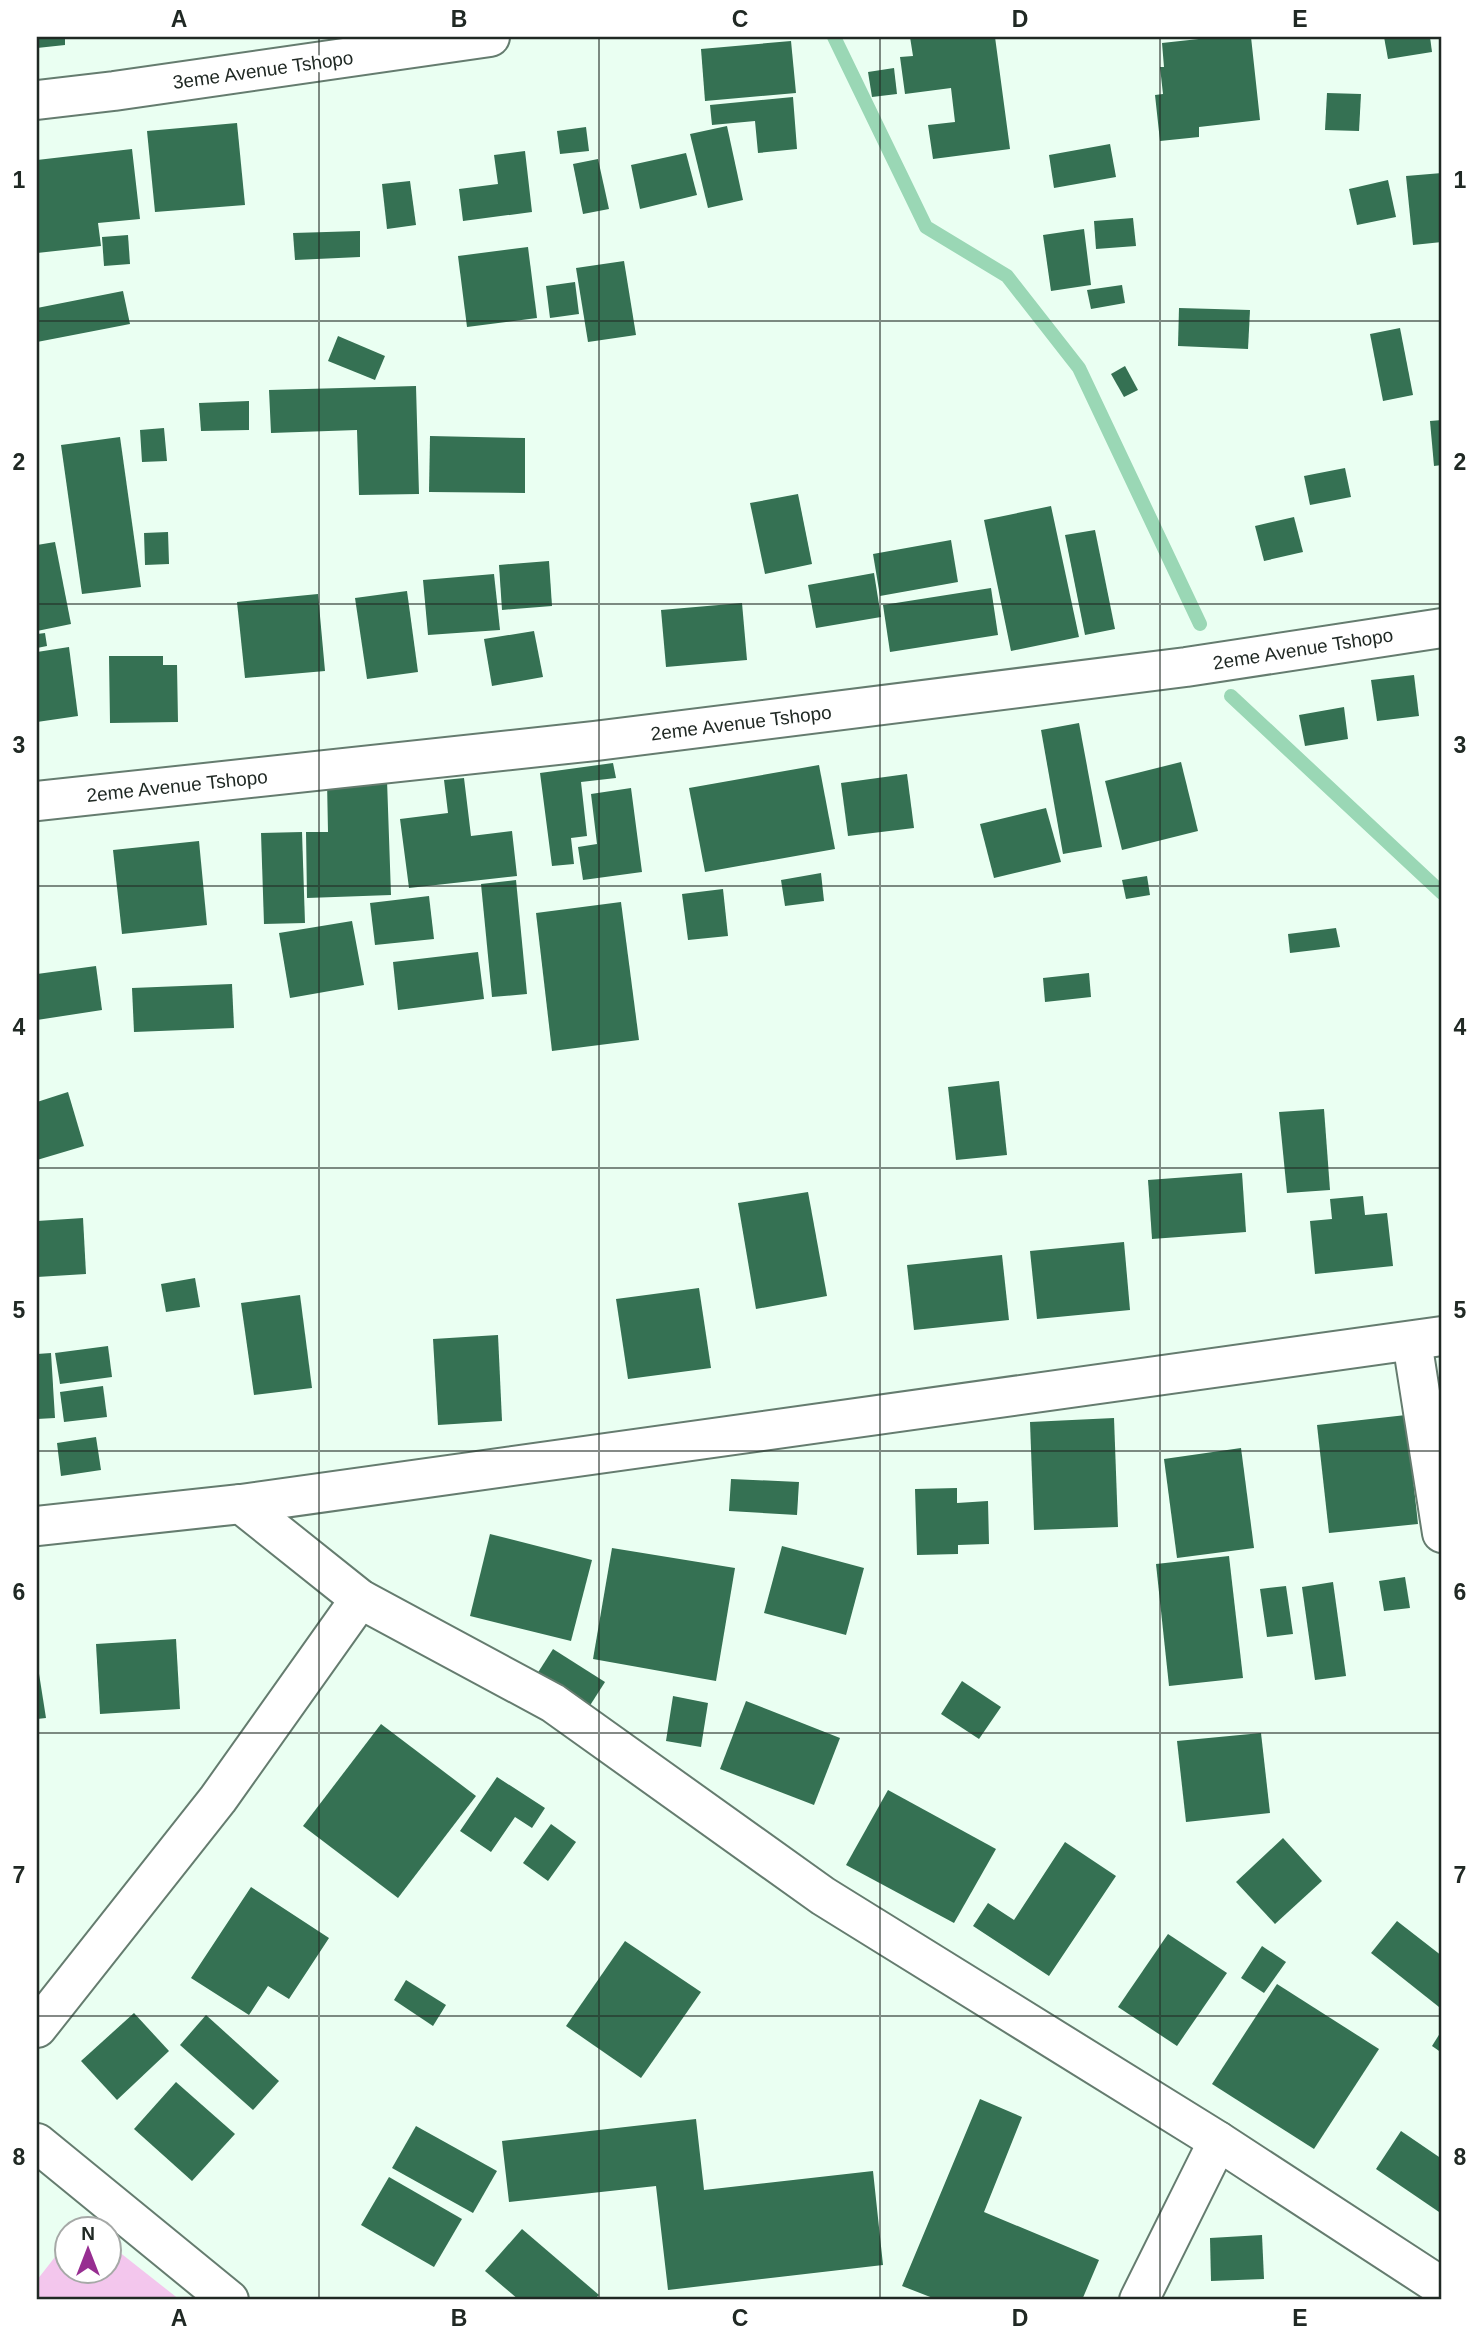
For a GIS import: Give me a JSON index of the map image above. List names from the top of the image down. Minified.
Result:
{"streets":{"street":["3eme Avenue Tshopo","2eme Avenue Tshopo"]},"north":"top","grid":{"columns":["A","B","C","D","E"],"rows":["1","2","3","4","5","6","7","8"]}}
